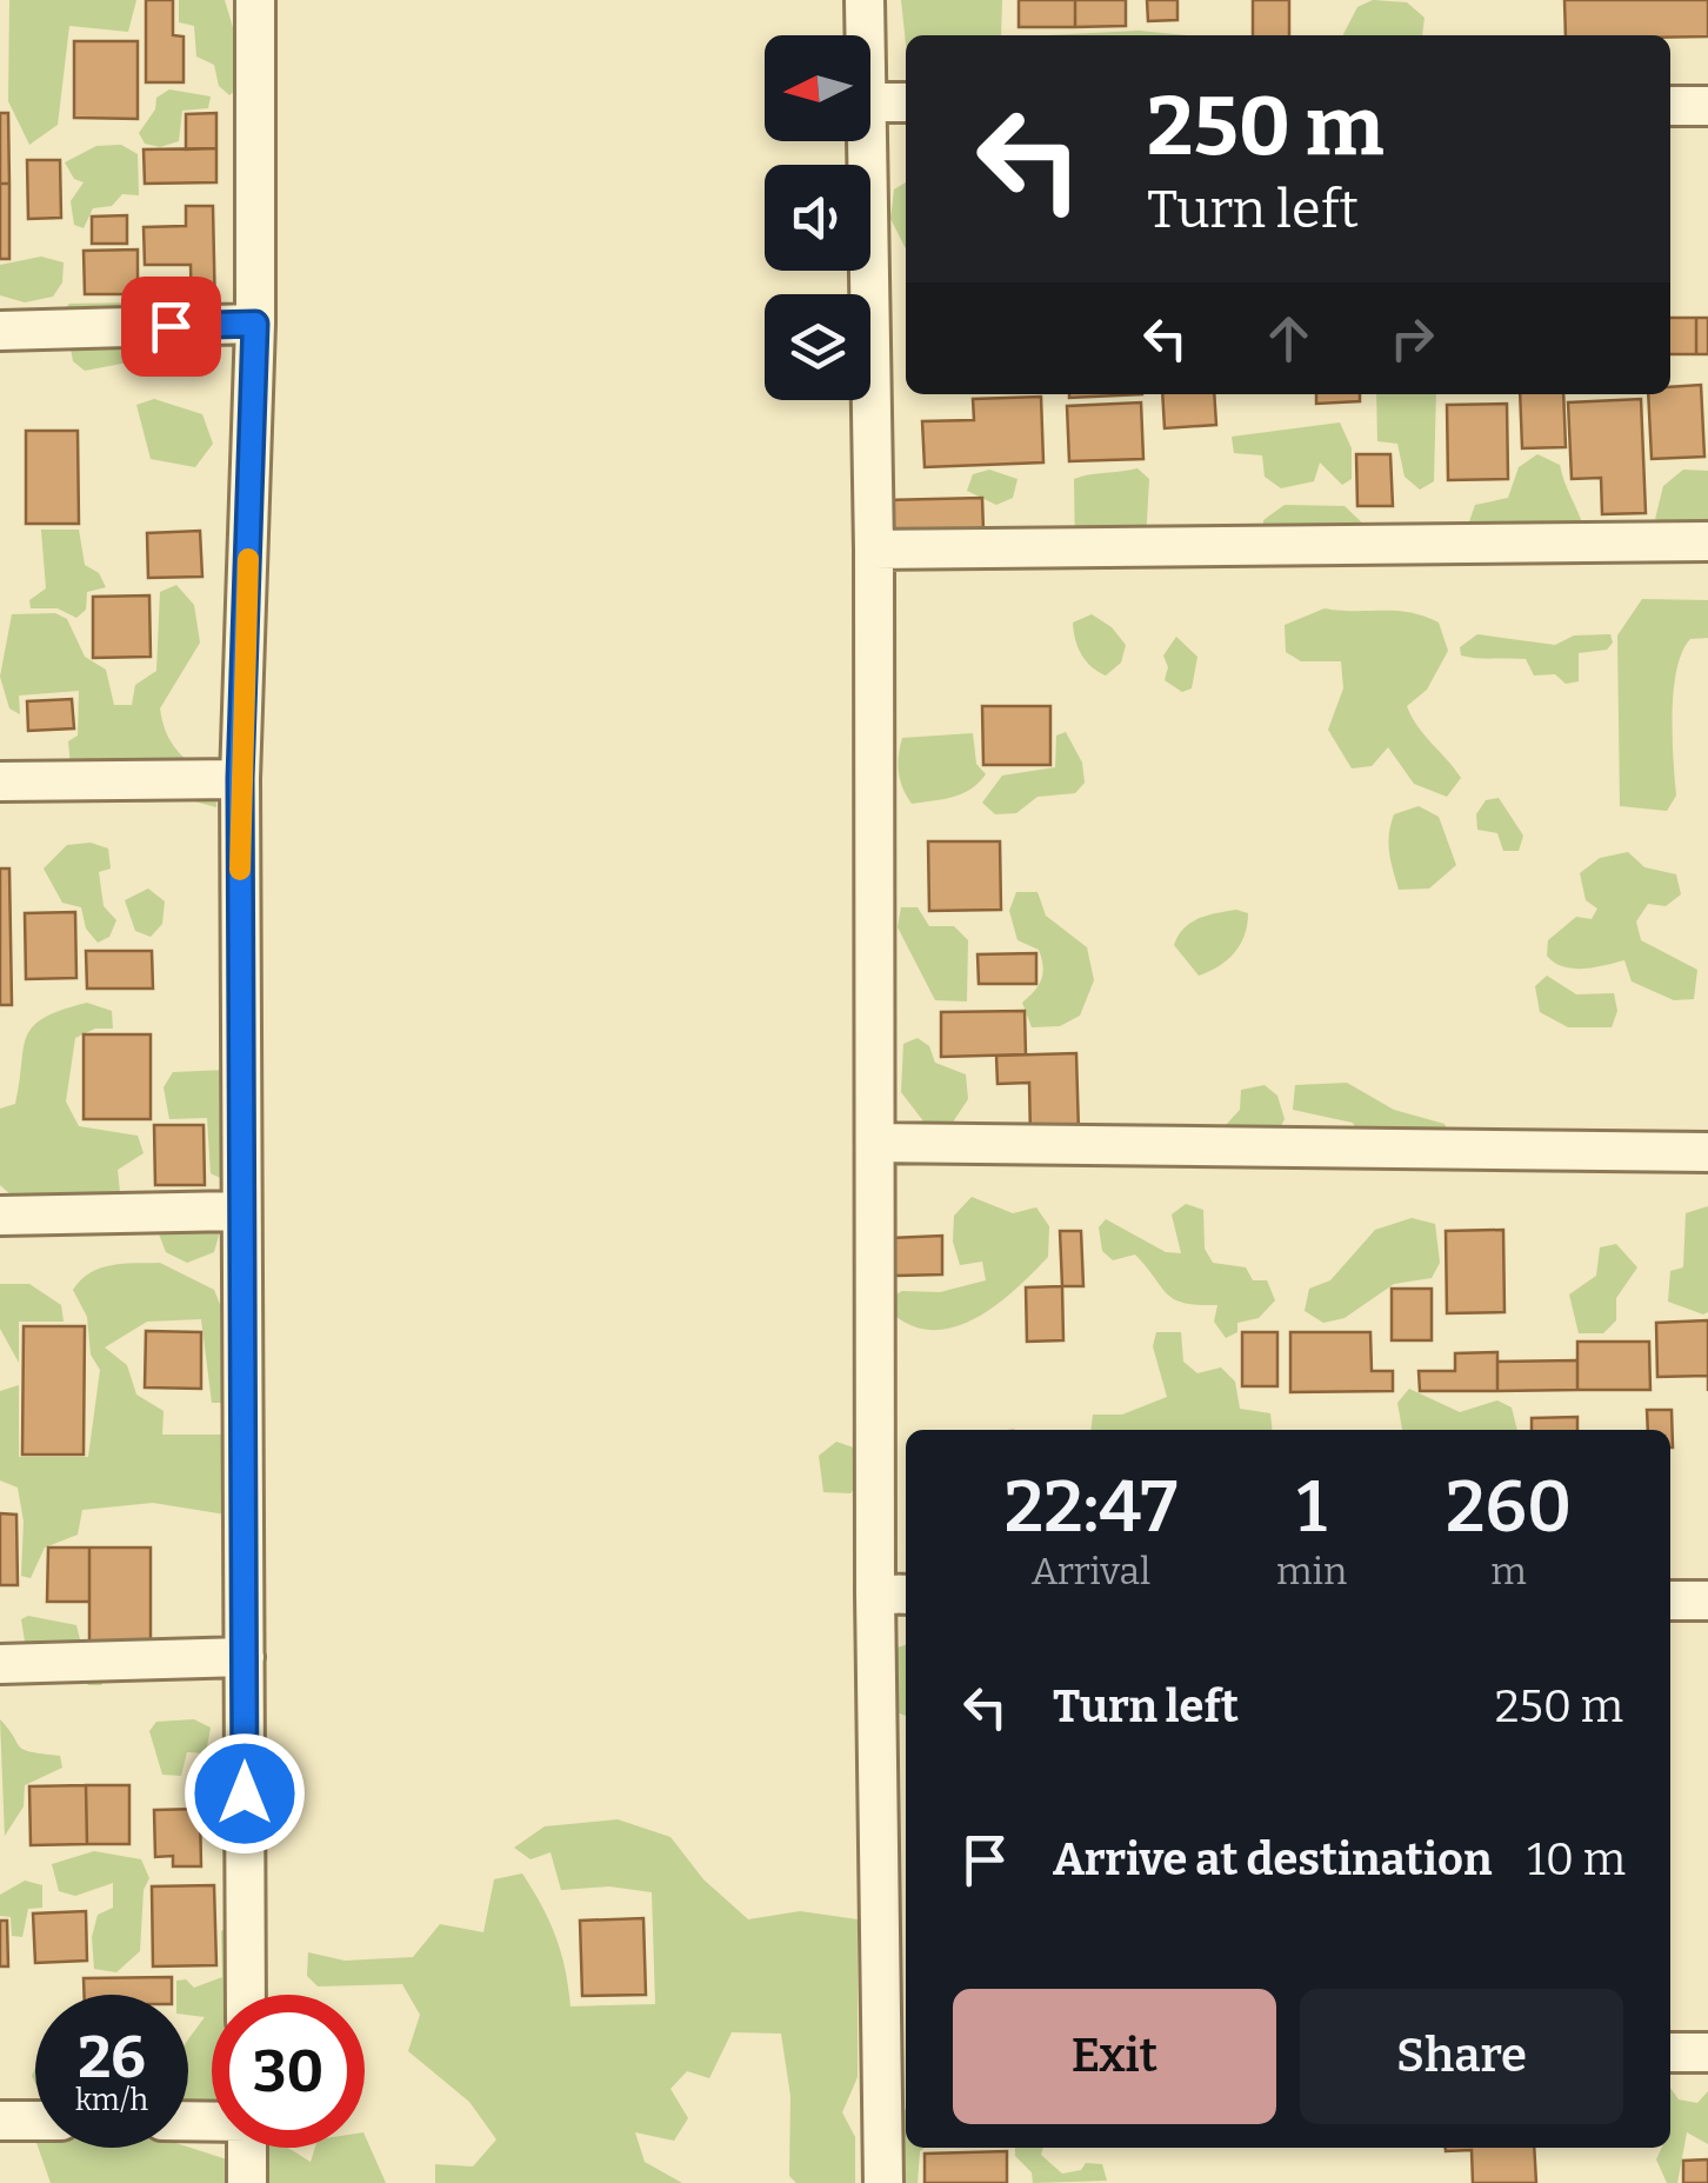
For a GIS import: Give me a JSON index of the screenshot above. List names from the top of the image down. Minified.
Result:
{"north":"left","page":{"turn":["250 m","Turn left"],"eta":["22:47","Arrival","1","min","260","m"],"list":[{"name":"Turn left","value":"250 m"},{"name":"Arrive at destination","value":"10 m"}],"buttons":["Exit","Share"],"speed":"26 km/h","limit":"30"}}
